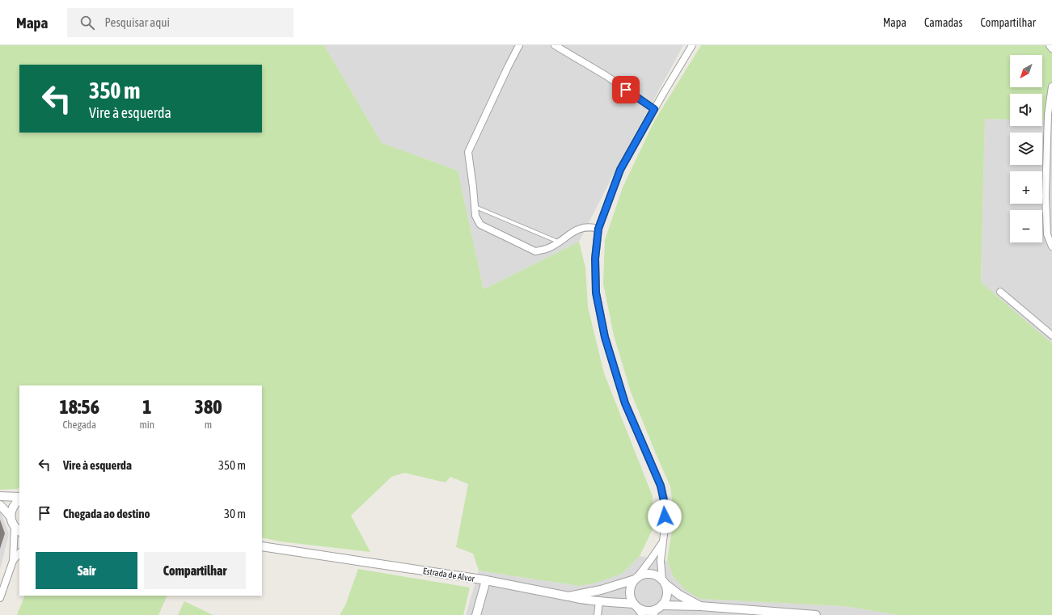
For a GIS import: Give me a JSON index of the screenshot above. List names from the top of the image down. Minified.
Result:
{"streets":{"street":["Estrada de Alvor"]},"north":"bottom left","page":{"header":"Mapa","search":"Pesquisar aqui","nav":["Mapa","Camadas","Compartilhar"],"map_buttons":["+","−"],"turn":["350 m","Vire à esquerda"],"eta":["18:56","Chegada","1","min","380","m"],"list":[{"name":"Vire à esquerda","value":"350 m"},{"name":"Chegada ao destino","value":"30 m"}],"buttons":["Sair","Compartilhar"]}}
